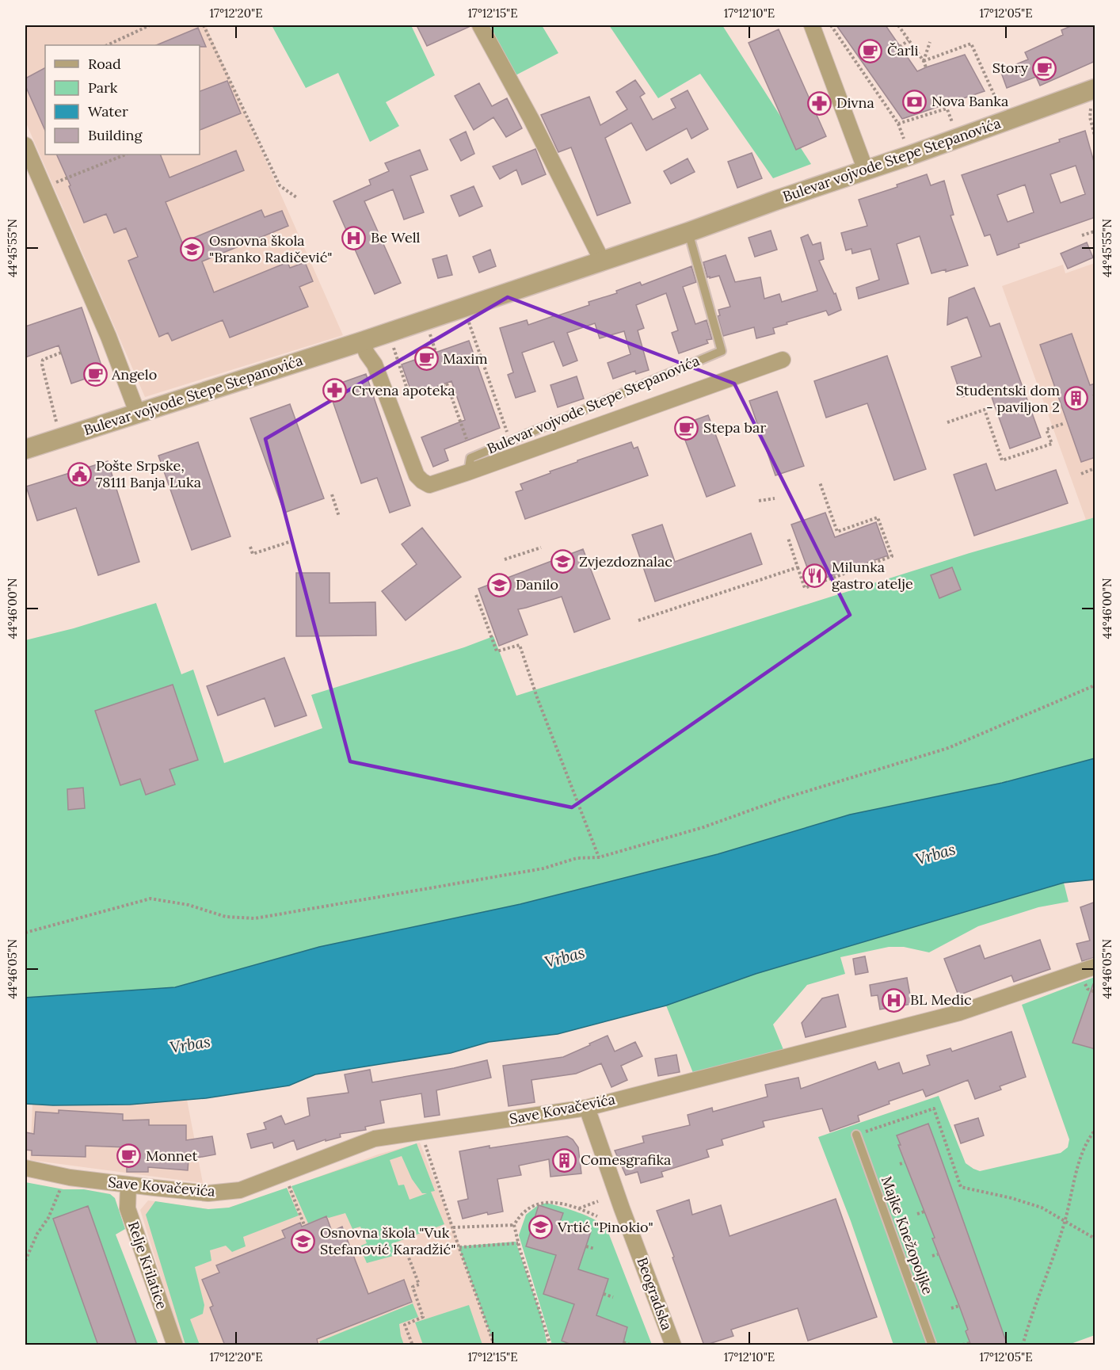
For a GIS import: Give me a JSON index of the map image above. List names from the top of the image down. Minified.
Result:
{"streets":{"street":["Bulevar vojvode Stepe Stepanovića","Save Kovačevića","Relje Krilatice","Beogradska"],"lane":["Majke Knežopoljke"]},"crossings":[["Save Kovačevića","Relje Krilatice"],["Save Kovačevića","Beogradska"]],"water":["Vrbas"],"places":{"cafe":["Čarli","Story","Maxim","Angelo","Stepa bar","Monnet"],"bank":["Nova Banka"],"pharmacy":["Divna","Crvena apoteka"],"hospital":["Be Well","BL Medic"],"school or university":["Osnovna škola \"Branko Radičević\"","Zvjezdoznalac","Danilo","Vrtić \"Pinokio\"","Osnovna škola \"Vuk Stefanović Karadžić\""],"building":["Studentski dom - paviljon 2","Comesgrafika"],"public building":["Pošte Srpske, 78111 Banja Luka"],"restaurant":["Milunka gastro atelje"]},"legend":["Road","Park","Water","Building"],"coordinates":["17°12'20\"E","17°12'15\"E","17°12'10\"E","17°12'05\"E","44°45'55\"N","44°46'00\"N","44°46'05\"N"]}
